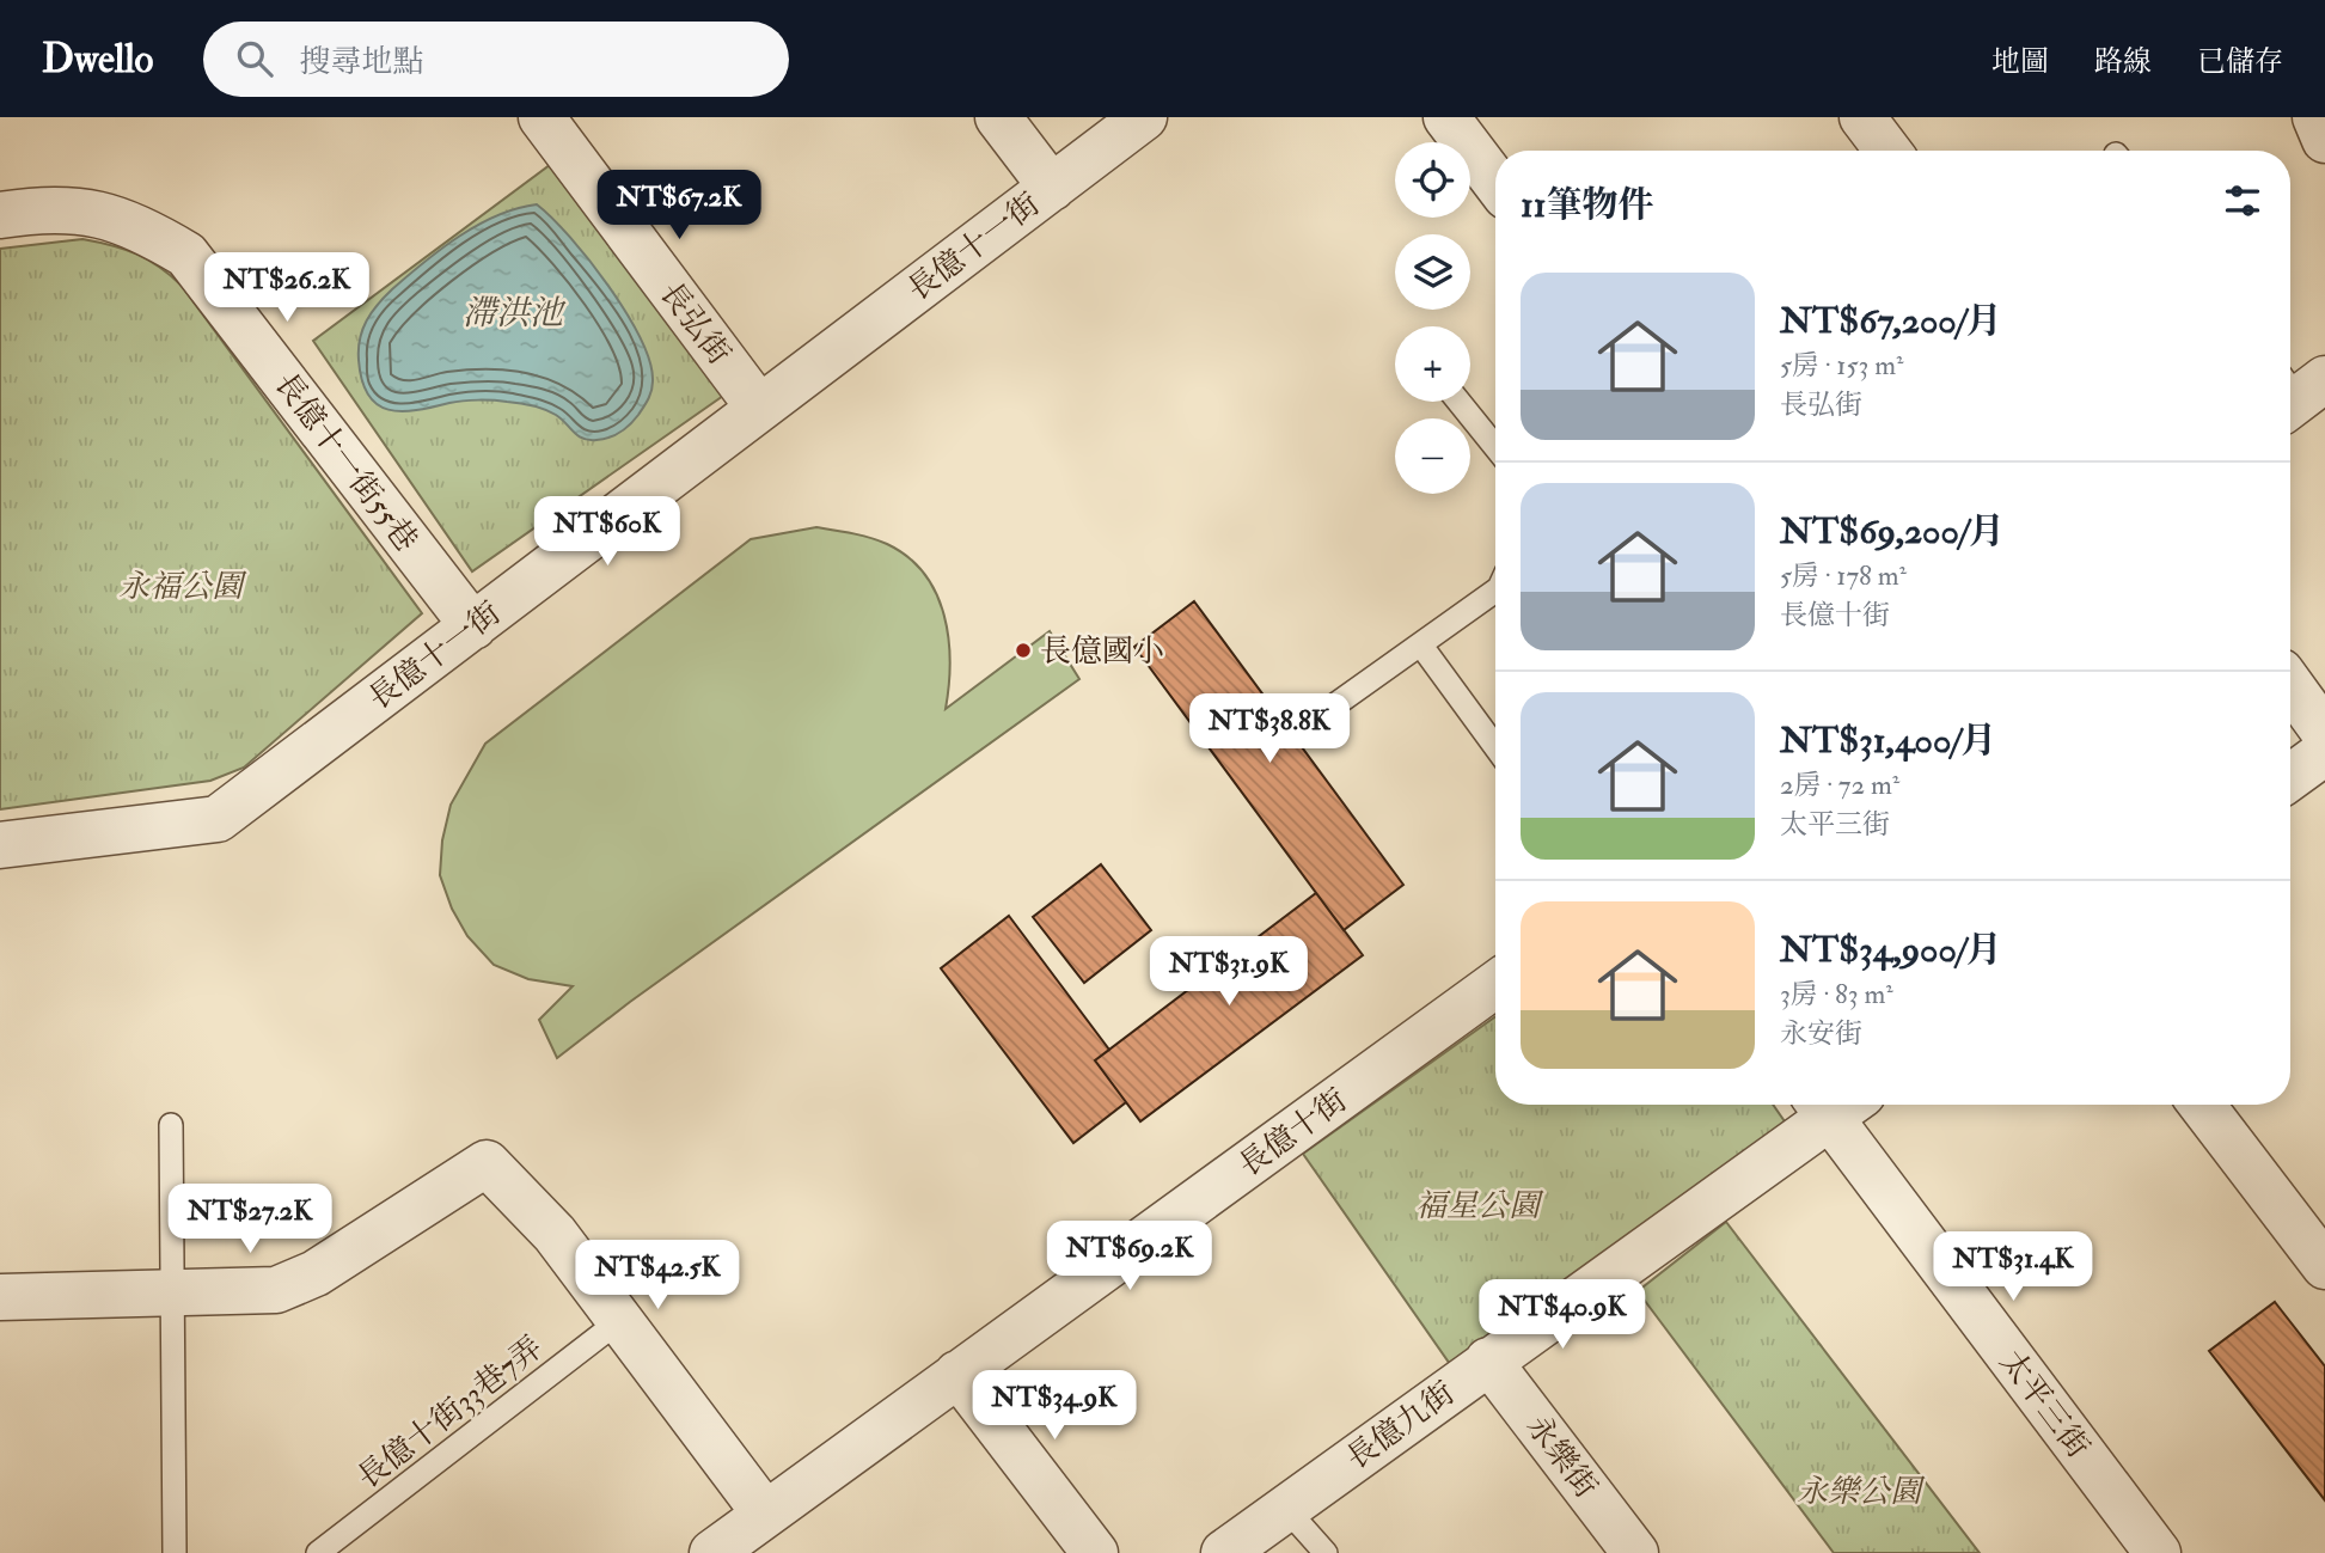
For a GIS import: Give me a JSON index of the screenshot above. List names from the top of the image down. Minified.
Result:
{"streets":{"street":["長億十一街","長弘街","長億十一街55巷","長億十街","太平三街","長億九街","永樂街"],"lane":["長億十街33巷7弄"]},"crossings":[["長億十一街","長弘街"],["長億十一街","長億十一街55巷"],["長億九街","永樂街"]],"water":["滯洪池"],"parks":["永福公園","福星公園","永樂公園"],"places":["長億國小"],"page":{"header":"Dwello","search":"搜尋地點","nav":["地圖","路線","已儲存"],"map_buttons":["+","−"],"heading":"11筆物件","price":["NT$67.2K","NT$26.2K","NT$60K","NT$38.8K","NT$31.9K","NT$27.2K","NT$69.2K","NT$31.4K","NT$42.5K","NT$40.9K","NT$34.9K"],"list":[{"name":"NT$67,200/月","note":"5房 · 153 m² · 長弘街"},{"name":"NT$69,200/月","note":"5房 · 178 m² · 長億十街"},{"name":"NT$31,400/月","note":"2房 · 72 m² · 太平三街"},{"name":"NT$34,900/月","note":"3房 · 83 m² · 永安街"}]}}
